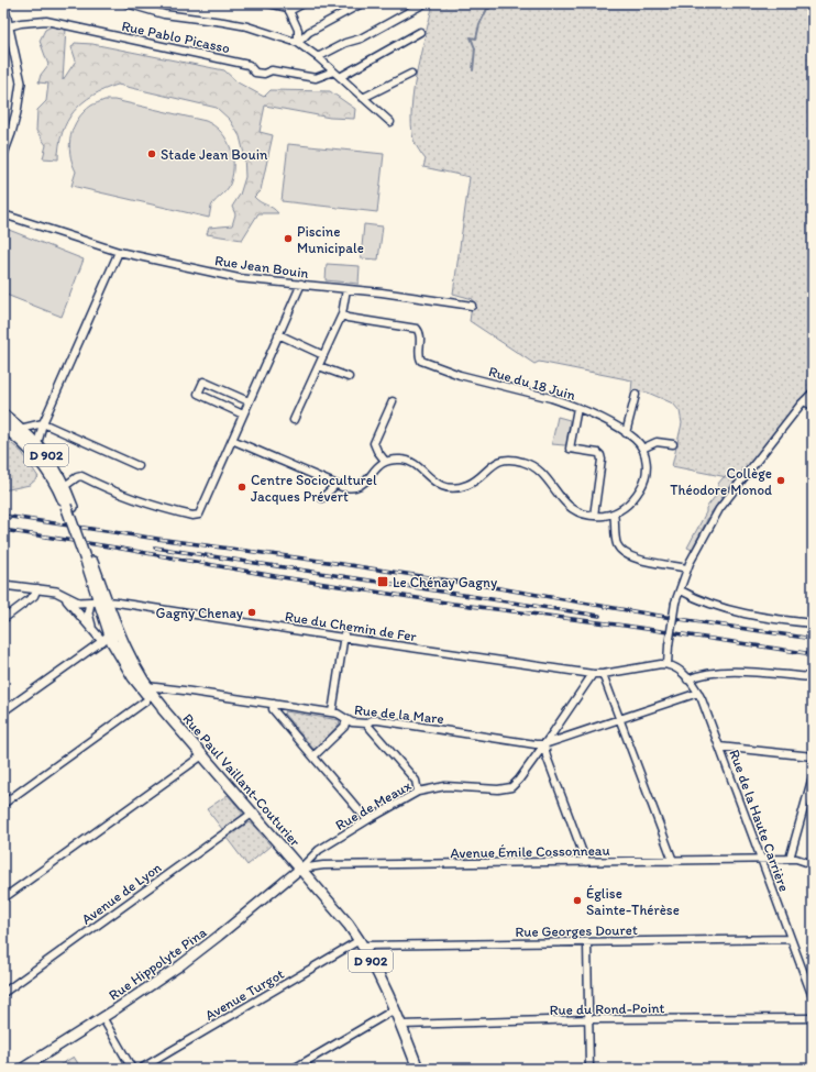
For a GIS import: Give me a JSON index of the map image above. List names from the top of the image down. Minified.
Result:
{"streets":{"main road":["D 902","Rue Paul Vaillant-Couturier","Rue Hippolyte Pina"],"street":["Rue Pablo Picasso","Rue Jean Bouin","Rue du 18 Juin","Rue du Chemin de Fer","Rue de la Mare","Rue de Meaux","Rue de la Haute Carrière","Avenue Émile Cossonneau","Avenue de Lyon","Rue Georges Douret","Avenue Turgot","Rue du Rond-Point"]},"crossings":[["D 902","Rue Paul Vaillant-Couturier"],["D 902","Rue de Meaux"],["D 902","Avenue Émile Cossonneau"],["D 902","Rue Georges Douret"],["D 902","Rue Hippolyte Pina"],["D 902","Avenue Turgot"],["D 902","Rue du Rond-Point"],["Rue du Chemin de Fer","Rue Paul Vaillant-Couturier"],["Rue du Chemin de Fer","Rue de Meaux"],["Rue du Chemin de Fer","Rue de la Haute Carrière"],["Rue de la Mare","Rue Paul Vaillant-Couturier"],["Rue de la Mare","Rue de Meaux"],["Rue Paul Vaillant-Couturier","Rue de Meaux"],["Rue Paul Vaillant-Couturier","Avenue Émile Cossonneau"],["Rue Paul Vaillant-Couturier","Avenue de Lyon"],["Rue Paul Vaillant-Couturier","Rue Hippolyte Pina"],["Rue de Meaux","Avenue Émile Cossonneau"],["Rue de Meaux","Rue Hippolyte Pina"],["Rue de la Haute Carrière","Avenue Émile Cossonneau"],["Rue de la Haute Carrière","Rue Georges Douret"],["Avenue Émile Cossonneau","Rue Hippolyte Pina"],["Rue Georges Douret","Avenue Turgot"]],"places":{"other":["Stade Jean Bouin","Piscine Municipale","Collège Théodore Monod","Centre Socioculturel Jacques Prévert","Gagny Chenay","Église Sainte-Thérèse"],"transit":["Le Chénay Gagny"]}}
